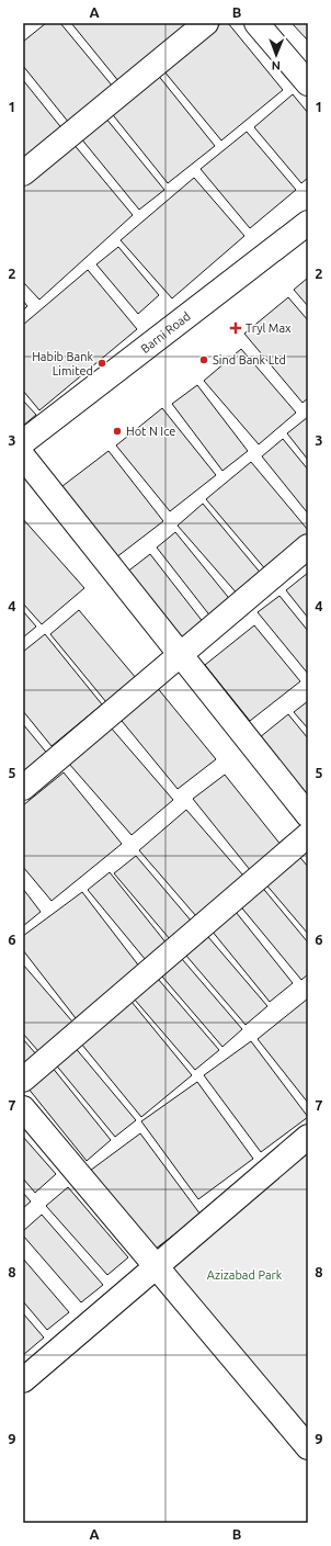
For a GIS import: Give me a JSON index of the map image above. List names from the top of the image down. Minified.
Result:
{"streets":{"street":["Barni Road"]},"parks":["Azizabad Park"],"places":{"health":["Tryl Max"],"other":["Sind Bank Ltd","Habib Bank Limited","Hot N Ice"]},"north":"bottom","grid":{"columns":["A","B"],"rows":["1","2","3","4","5","6","7","8","9"]}}
